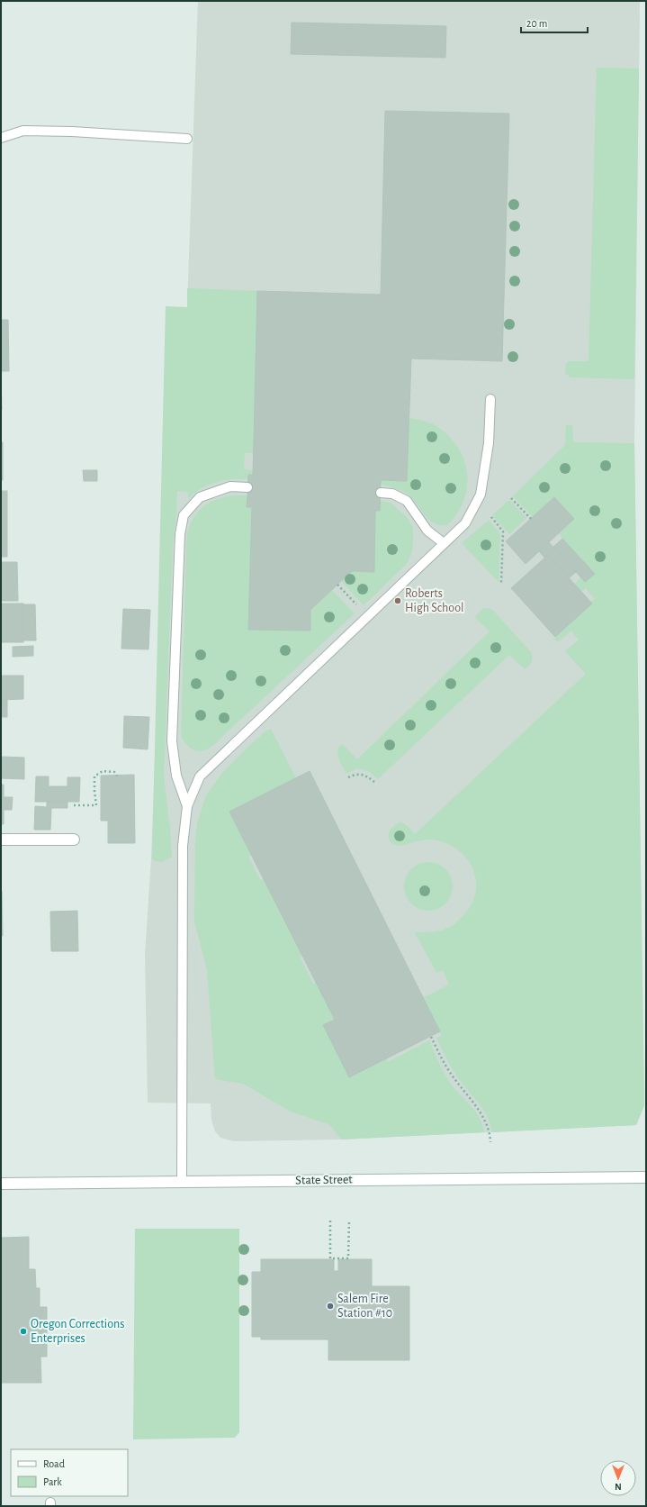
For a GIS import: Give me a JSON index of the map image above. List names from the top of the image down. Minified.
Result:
{"streets":{"main road":["State Street"]},"places":["Roberts High School","Salem Fire Station #10","Oregon Corrections Enterprises"],"legend":["Road","Park"],"scale_bar":"20 m","north":"bottom"}
